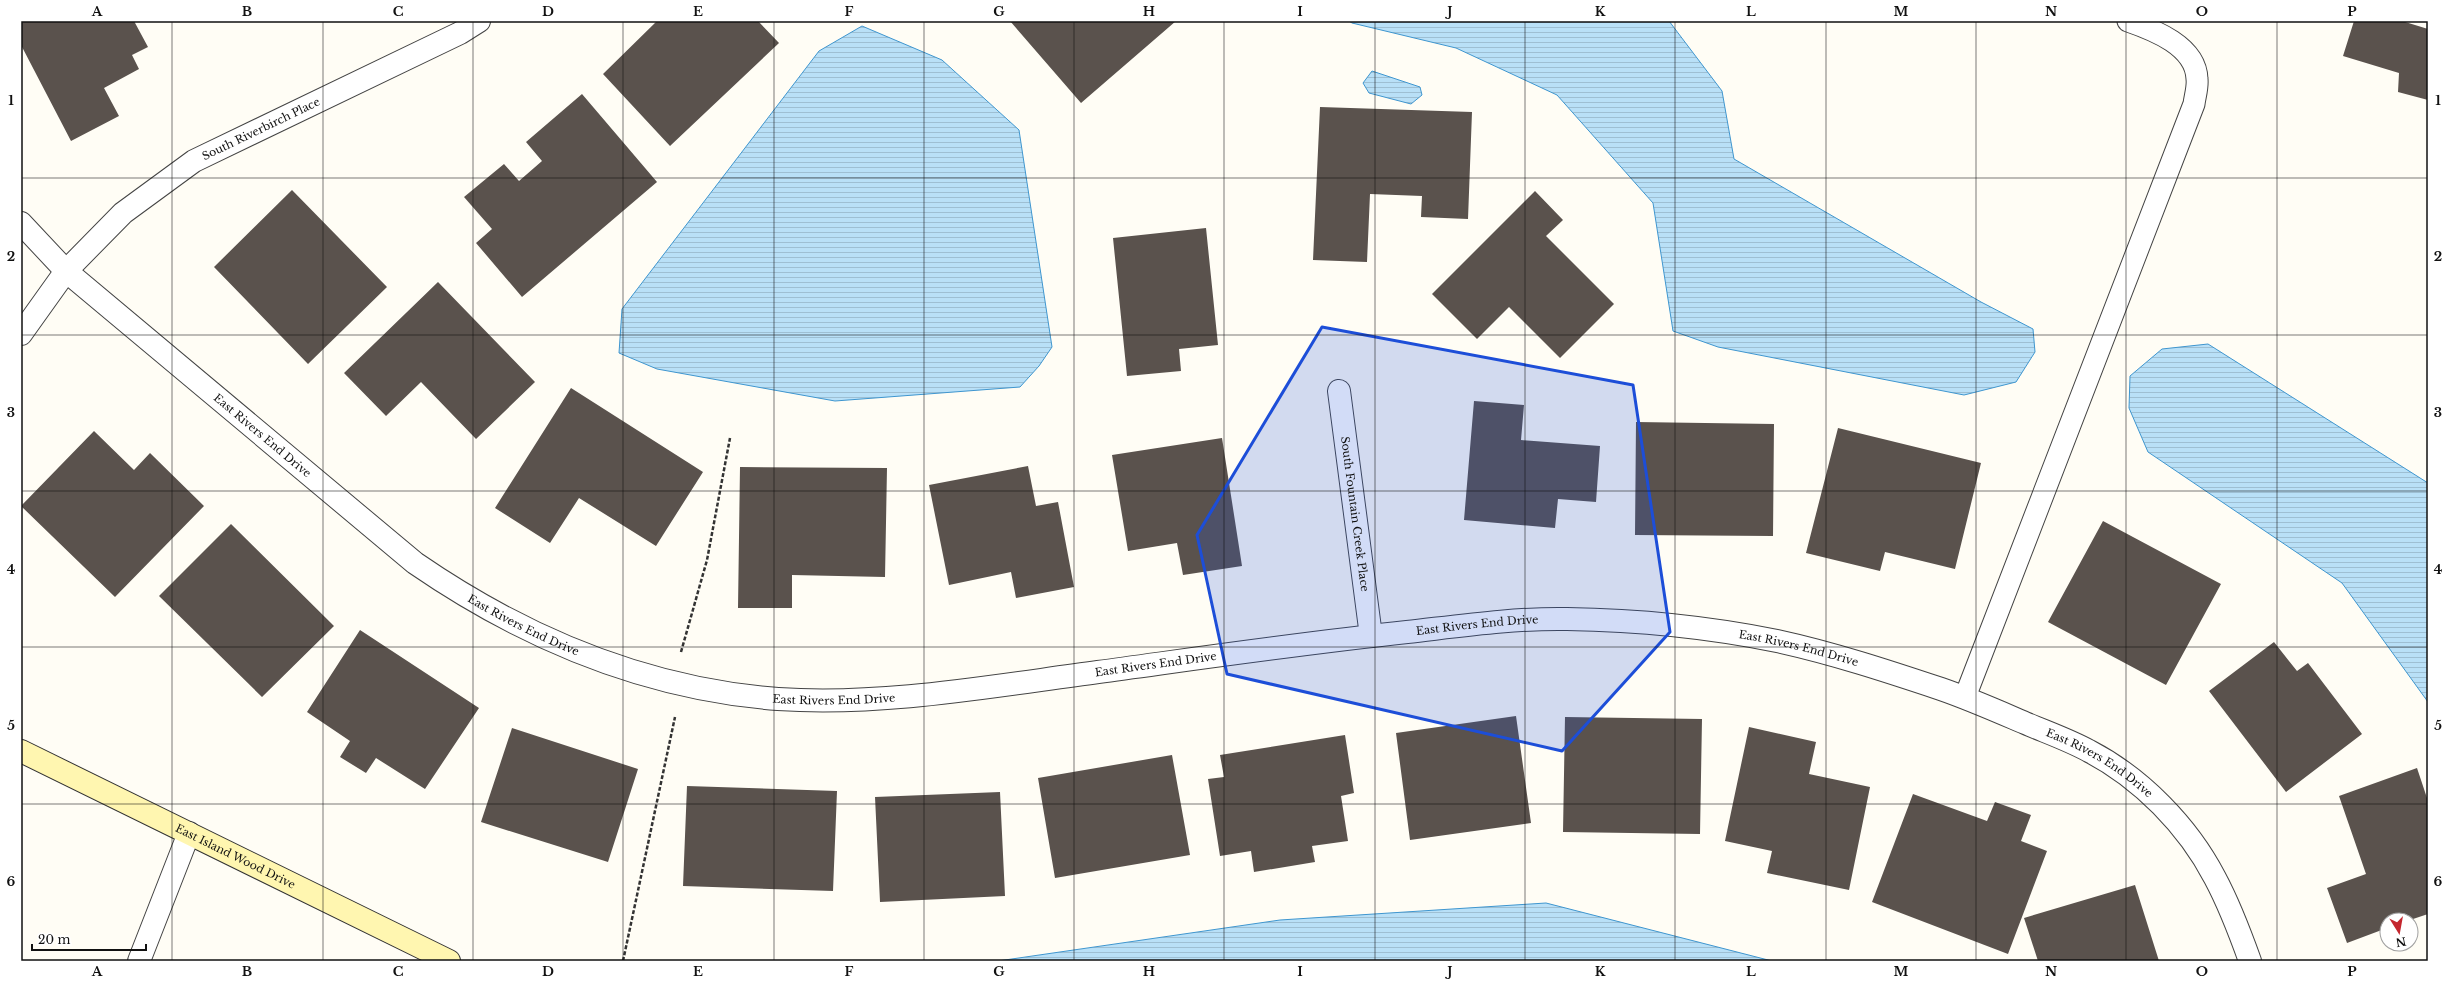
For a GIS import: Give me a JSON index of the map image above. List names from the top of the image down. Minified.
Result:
{"streets":{"street":["South Riverbirch Place","East Rivers End Drive","South Fountain Creek Place","East Island Wood Drive"]},"crossings":[["South Riverbirch Place","East Rivers End Drive"],["East Rivers End Drive","South Fountain Creek Place"]],"scale_bar":"20 m","north":"bottom","grid":{"columns":["A","B","C","D","E","F","G","H","I","J","K","L","M","N","O","P"],"rows":["1","2","3","4","5","6"]}}
